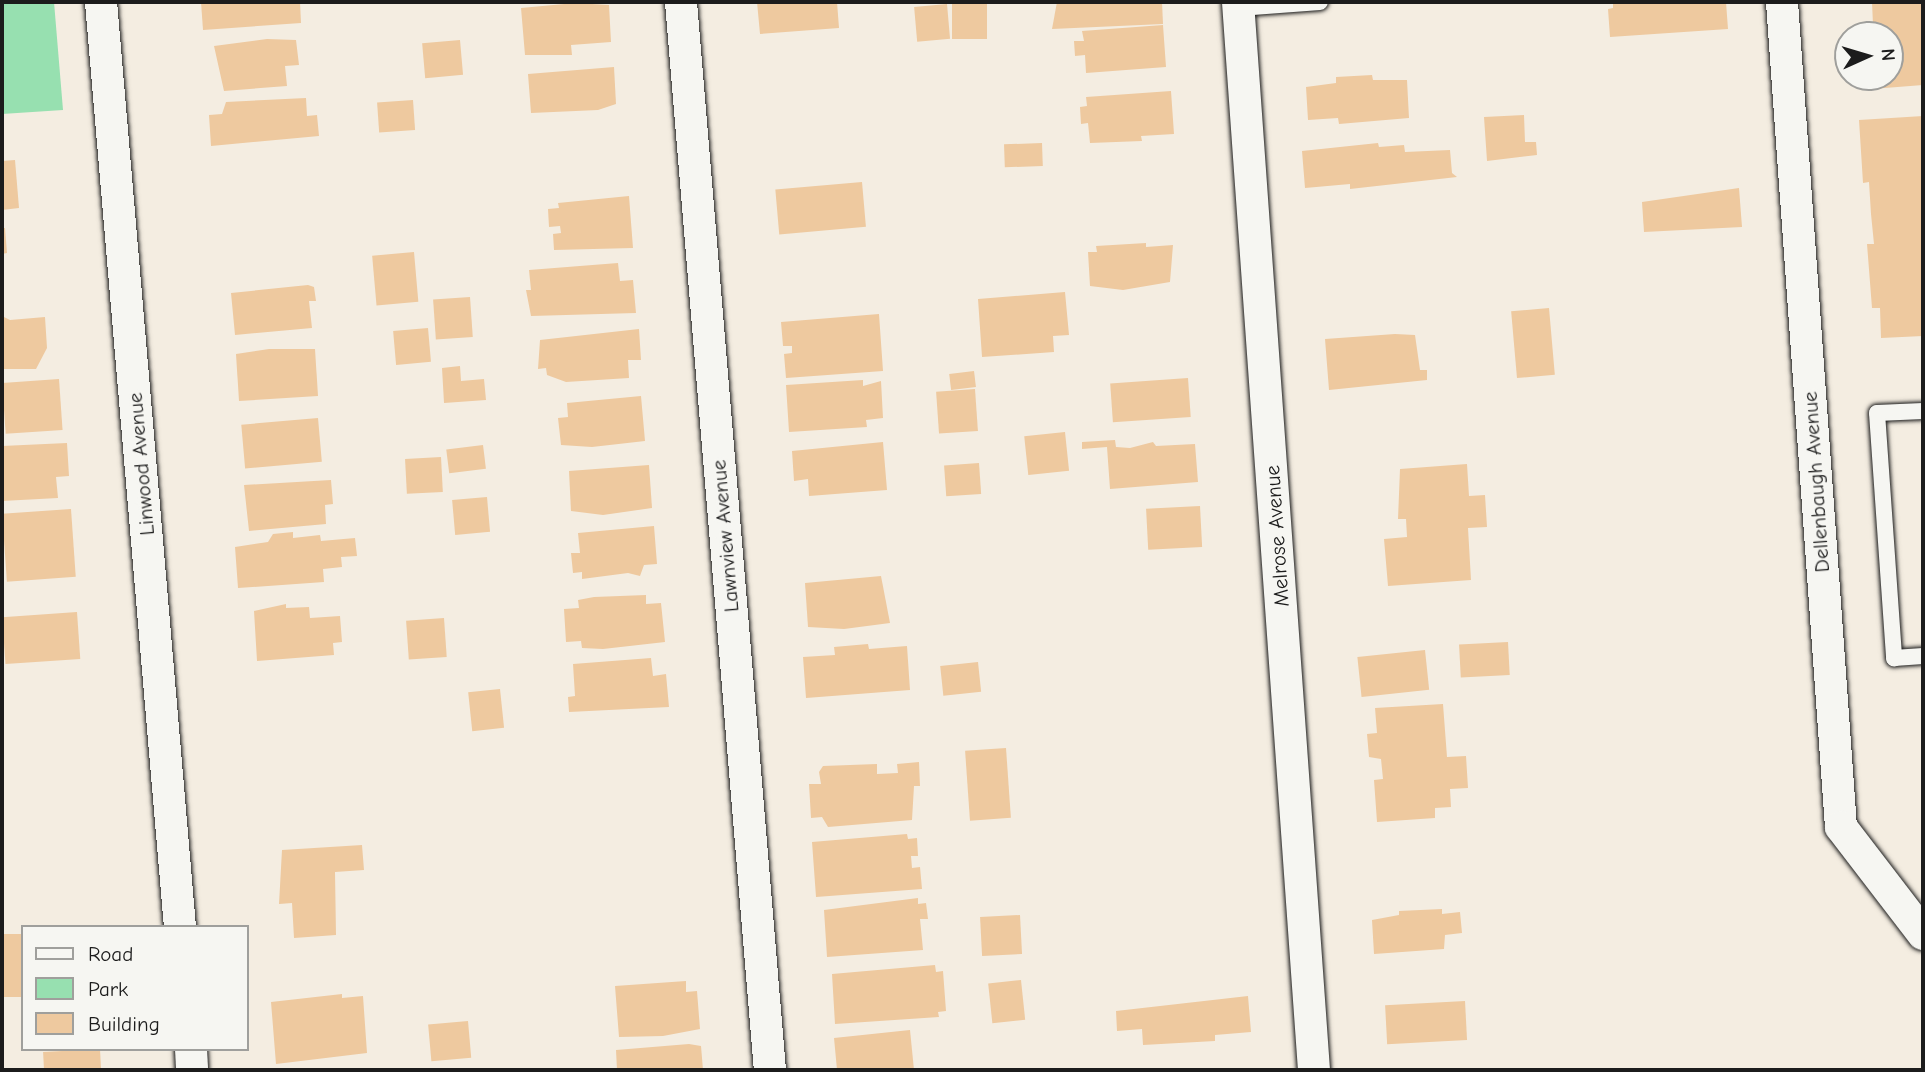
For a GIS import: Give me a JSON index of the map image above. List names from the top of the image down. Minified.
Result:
{"streets":{"street":["Linwood Avenue","Dellenbaugh Avenue","Lawnview Avenue","Melrose Avenue"]},"legend":["Road","Park","Building"],"north":"right"}
